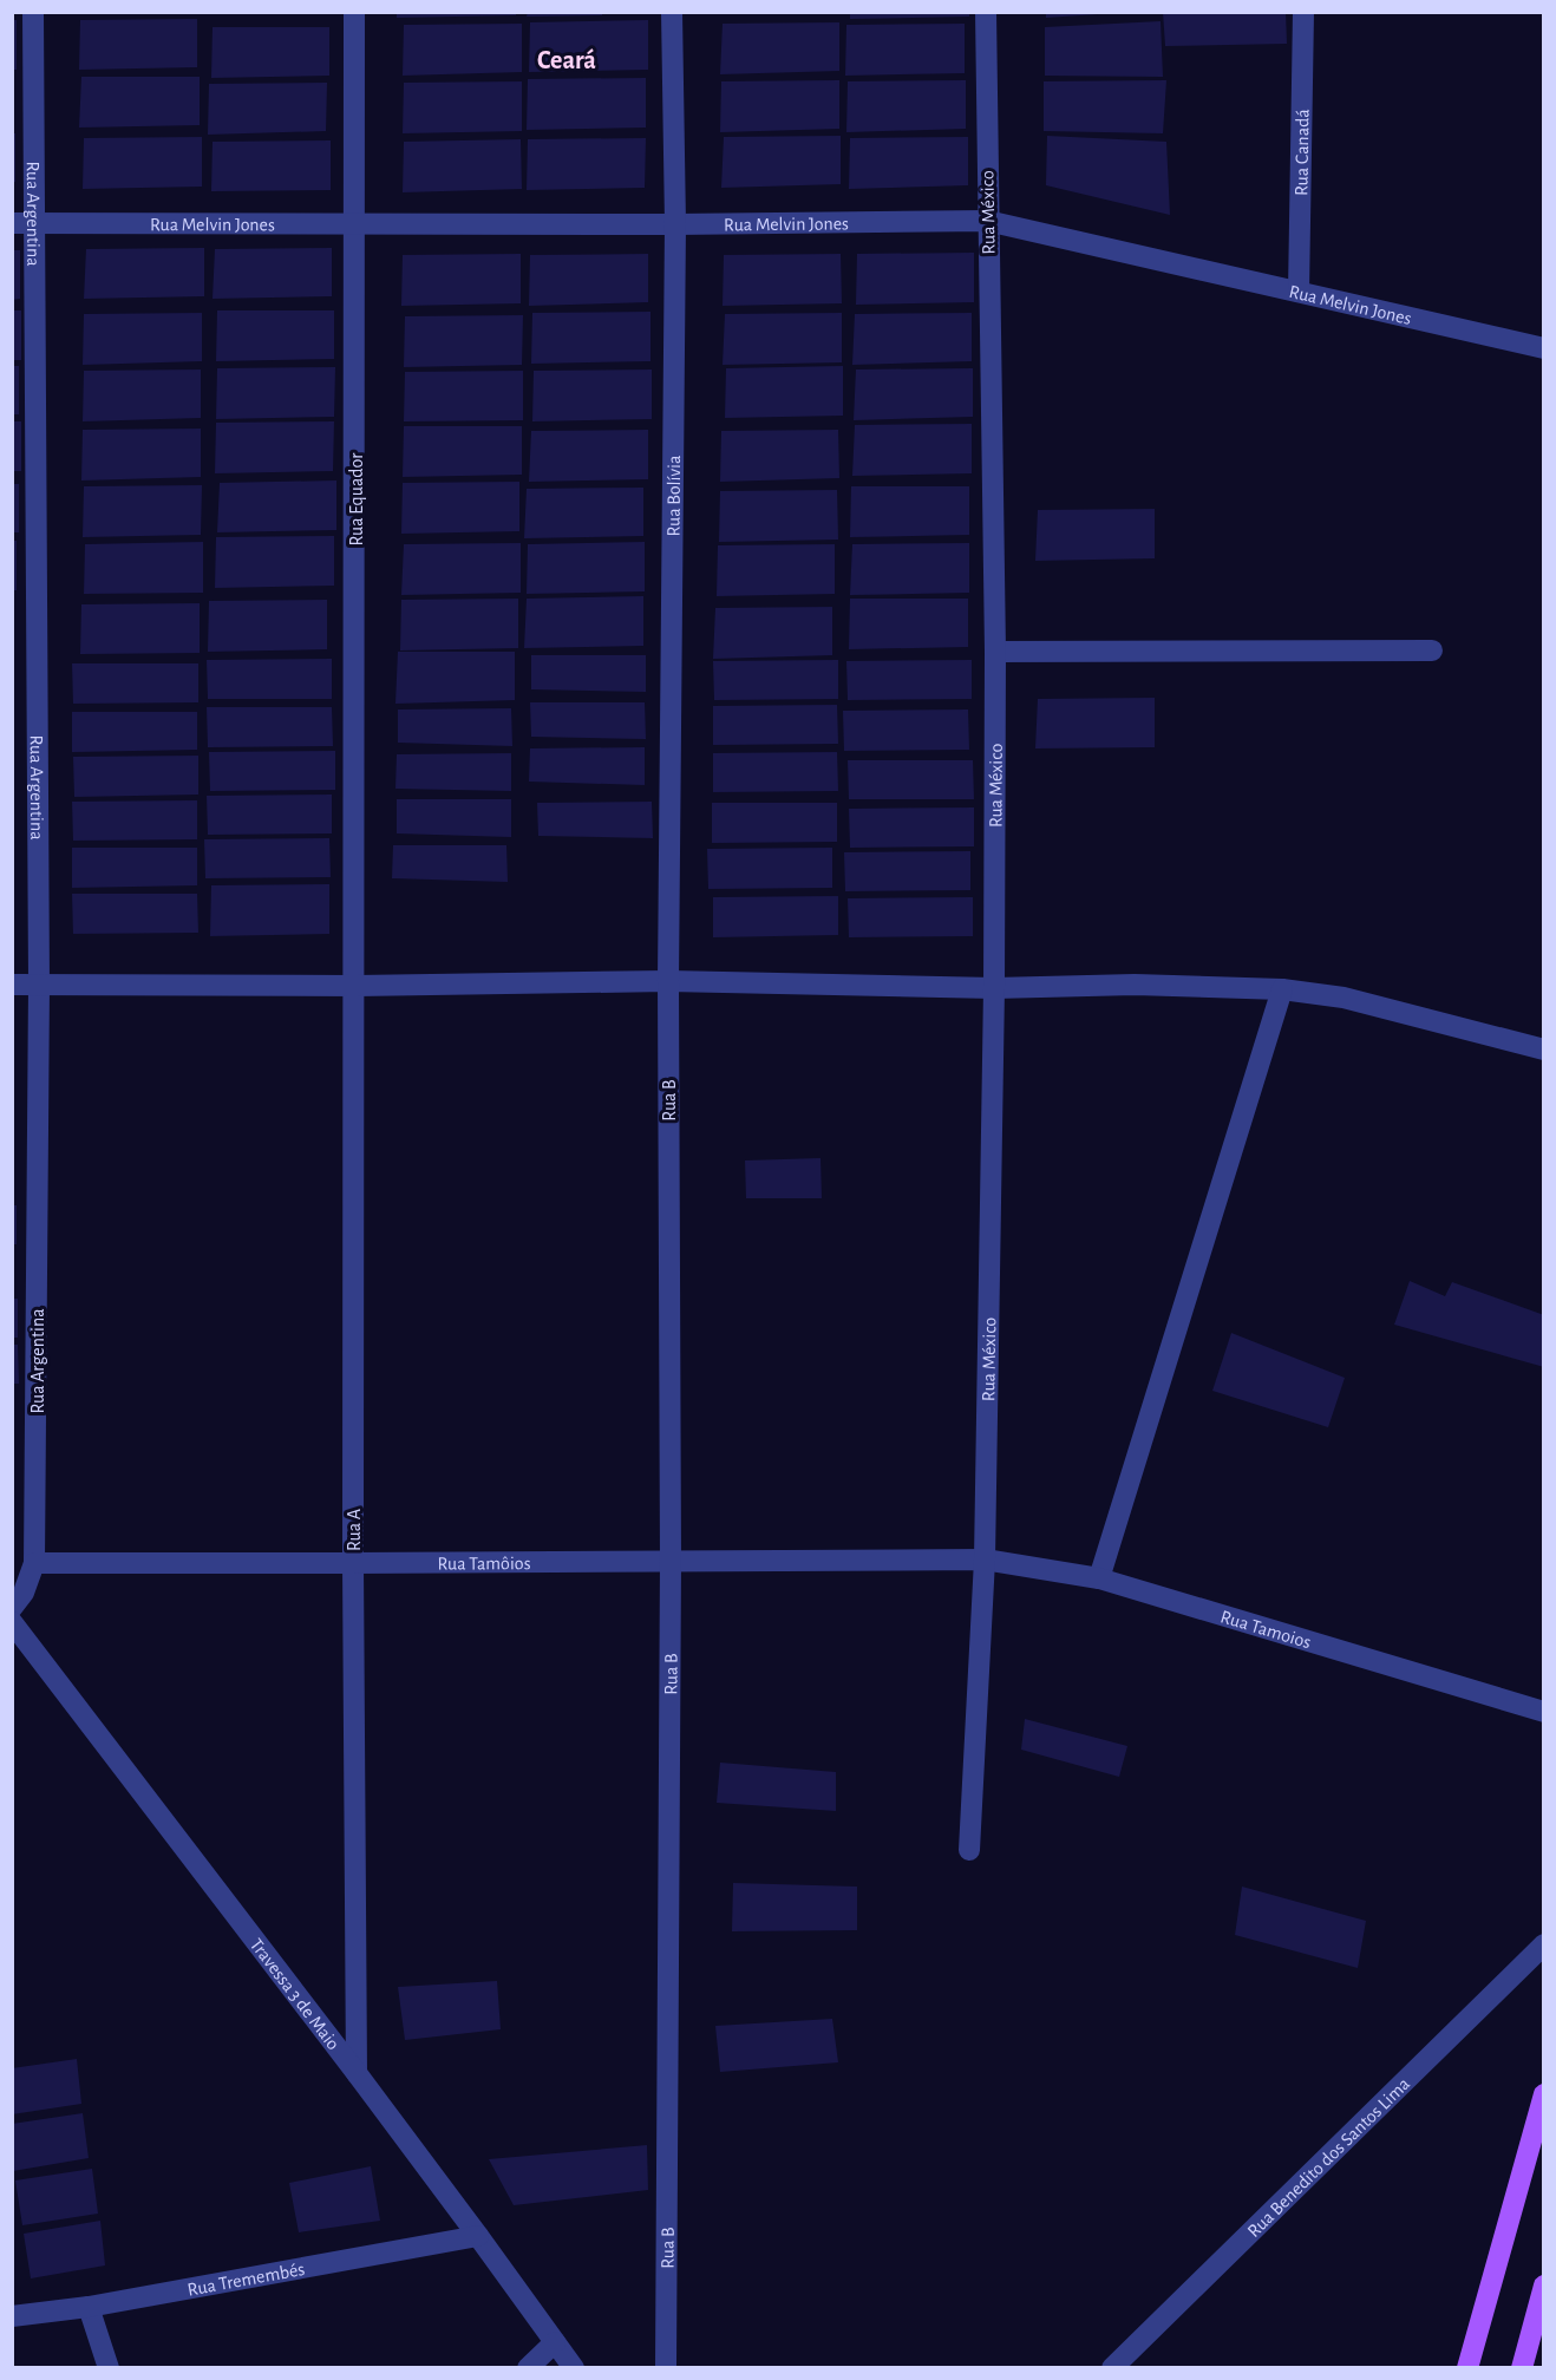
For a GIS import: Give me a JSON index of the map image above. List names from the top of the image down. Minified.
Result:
{"streets":{"street":["Rua Canadá","Rua México","Rua Argentina","Rua Melvin Jones","Rua Bolívia","Rua Equador","Rua B","Rua A","Rua Tamôios","Rua Tamoios","Travessa 3 de Maio","Rua Benedito dos Santos Lima","Rua Tremembés"]},"crossings":[["Rua Canadá","Rua Melvin Jones"],["Rua México","Rua Melvin Jones"],["Rua México","Rua Tamôios"],["Rua México","Rua Tamoios"],["Rua Argentina","Rua Melvin Jones"],["Rua Argentina","Rua Tamôios"],["Rua Melvin Jones","Rua Bolívia"],["Rua Melvin Jones","Rua Equador"],["Rua Bolívia","Rua B"],["Rua Equador","Rua A"],["Rua B","Rua Tamôios"],["Rua A","Rua Tamôios"],["Rua A","Travessa 3 de Maio"],["Rua Tamôios","Rua Tamoios"],["Travessa 3 de Maio","Rua Tremembés"]],"districts":["Ceará"]}
